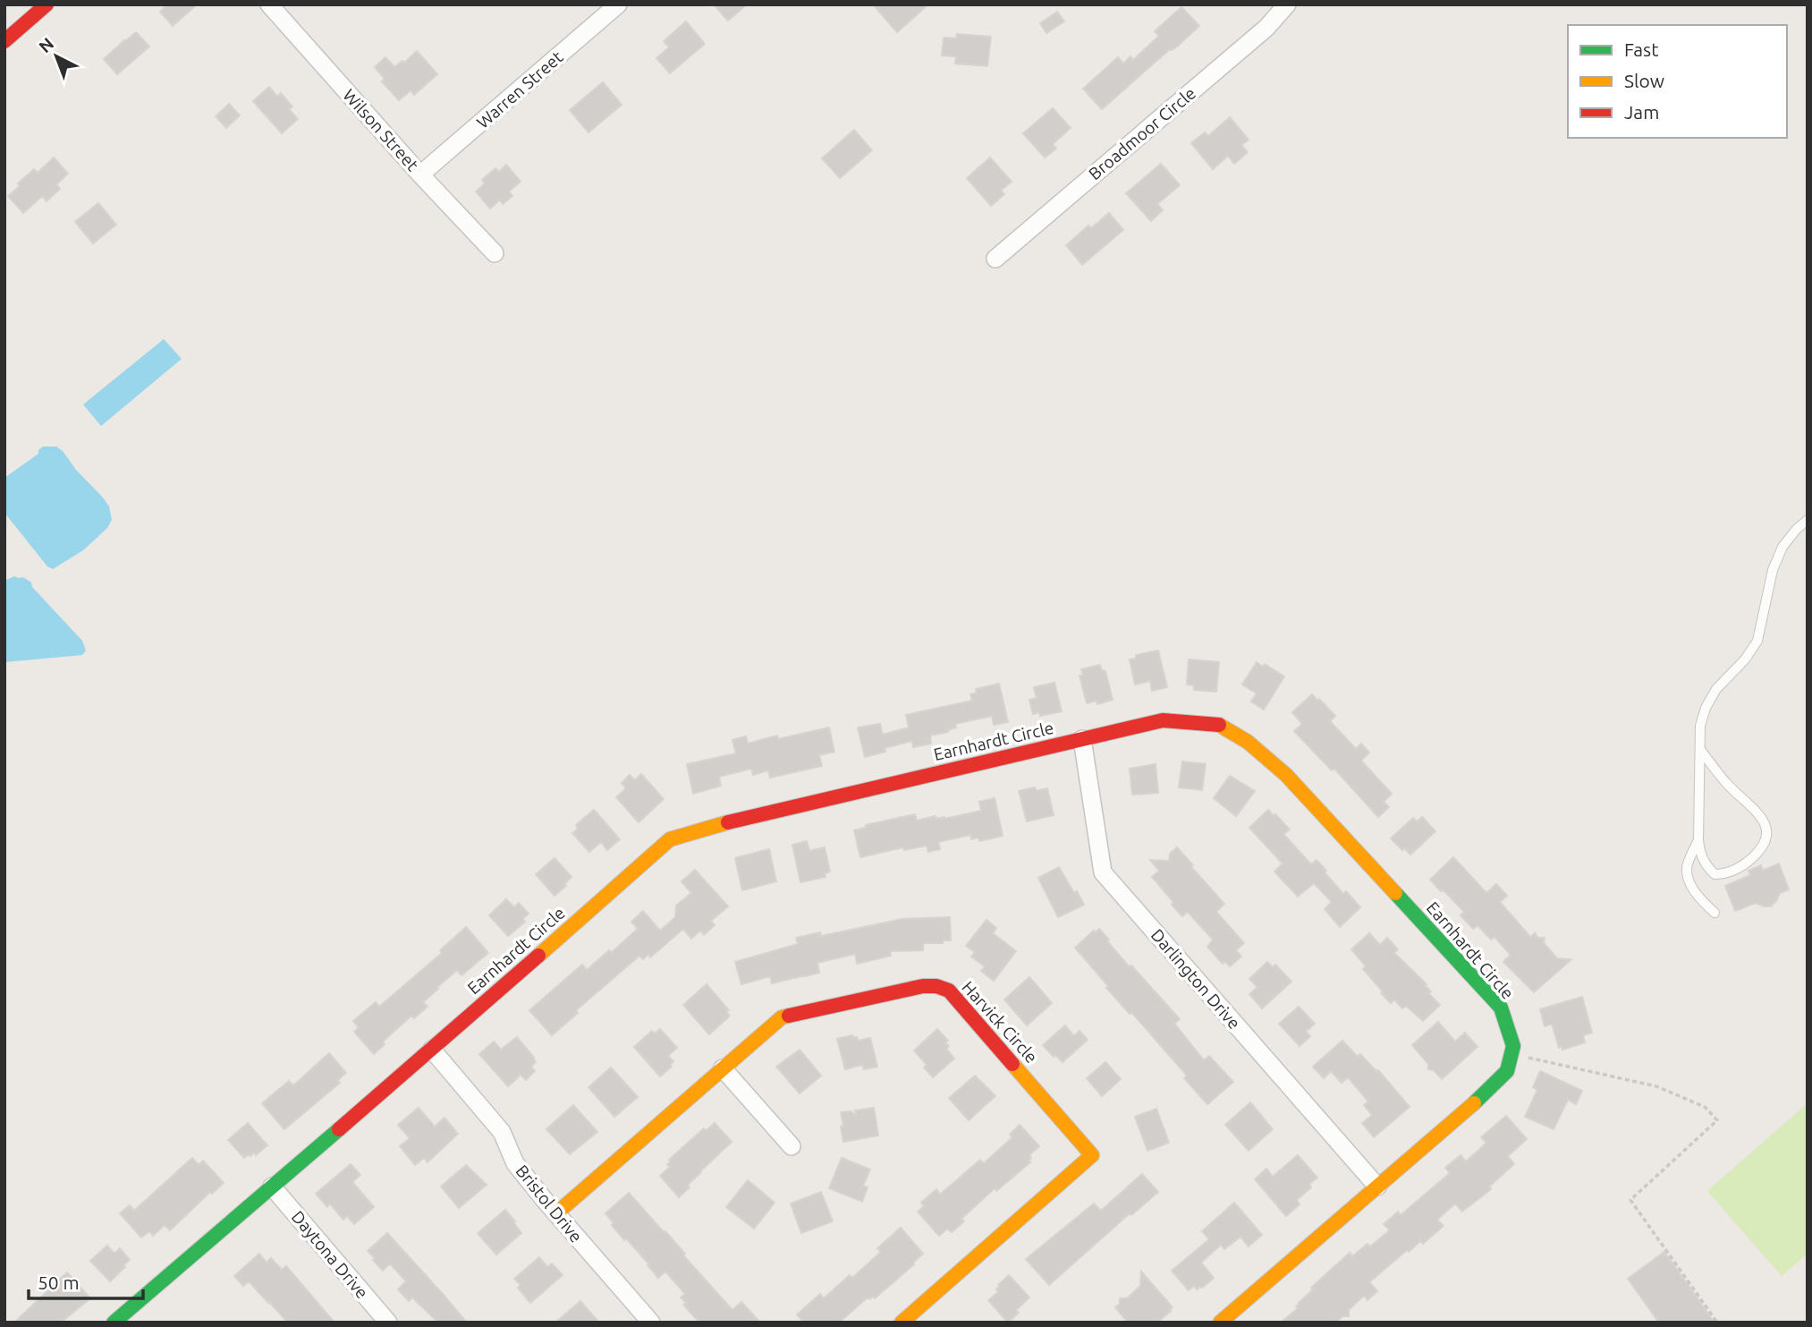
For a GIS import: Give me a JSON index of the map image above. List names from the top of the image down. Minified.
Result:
{"streets":{"street":["Warren Street","Wilson Street","Broadmoor Circle","Earnhardt Circle","Darlington Drive","Harvick Circle","Bristol Drive","Daytona Drive"]},"crossings":[["Warren Street","Wilson Street"],["Earnhardt Circle","Darlington Drive"],["Earnhardt Circle","Bristol Drive"],["Earnhardt Circle","Daytona Drive"],["Harvick Circle","Bristol Drive"]],"legend":["Fast","Slow","Jam"],"scale_bar":"50 m","north":"top left"}
